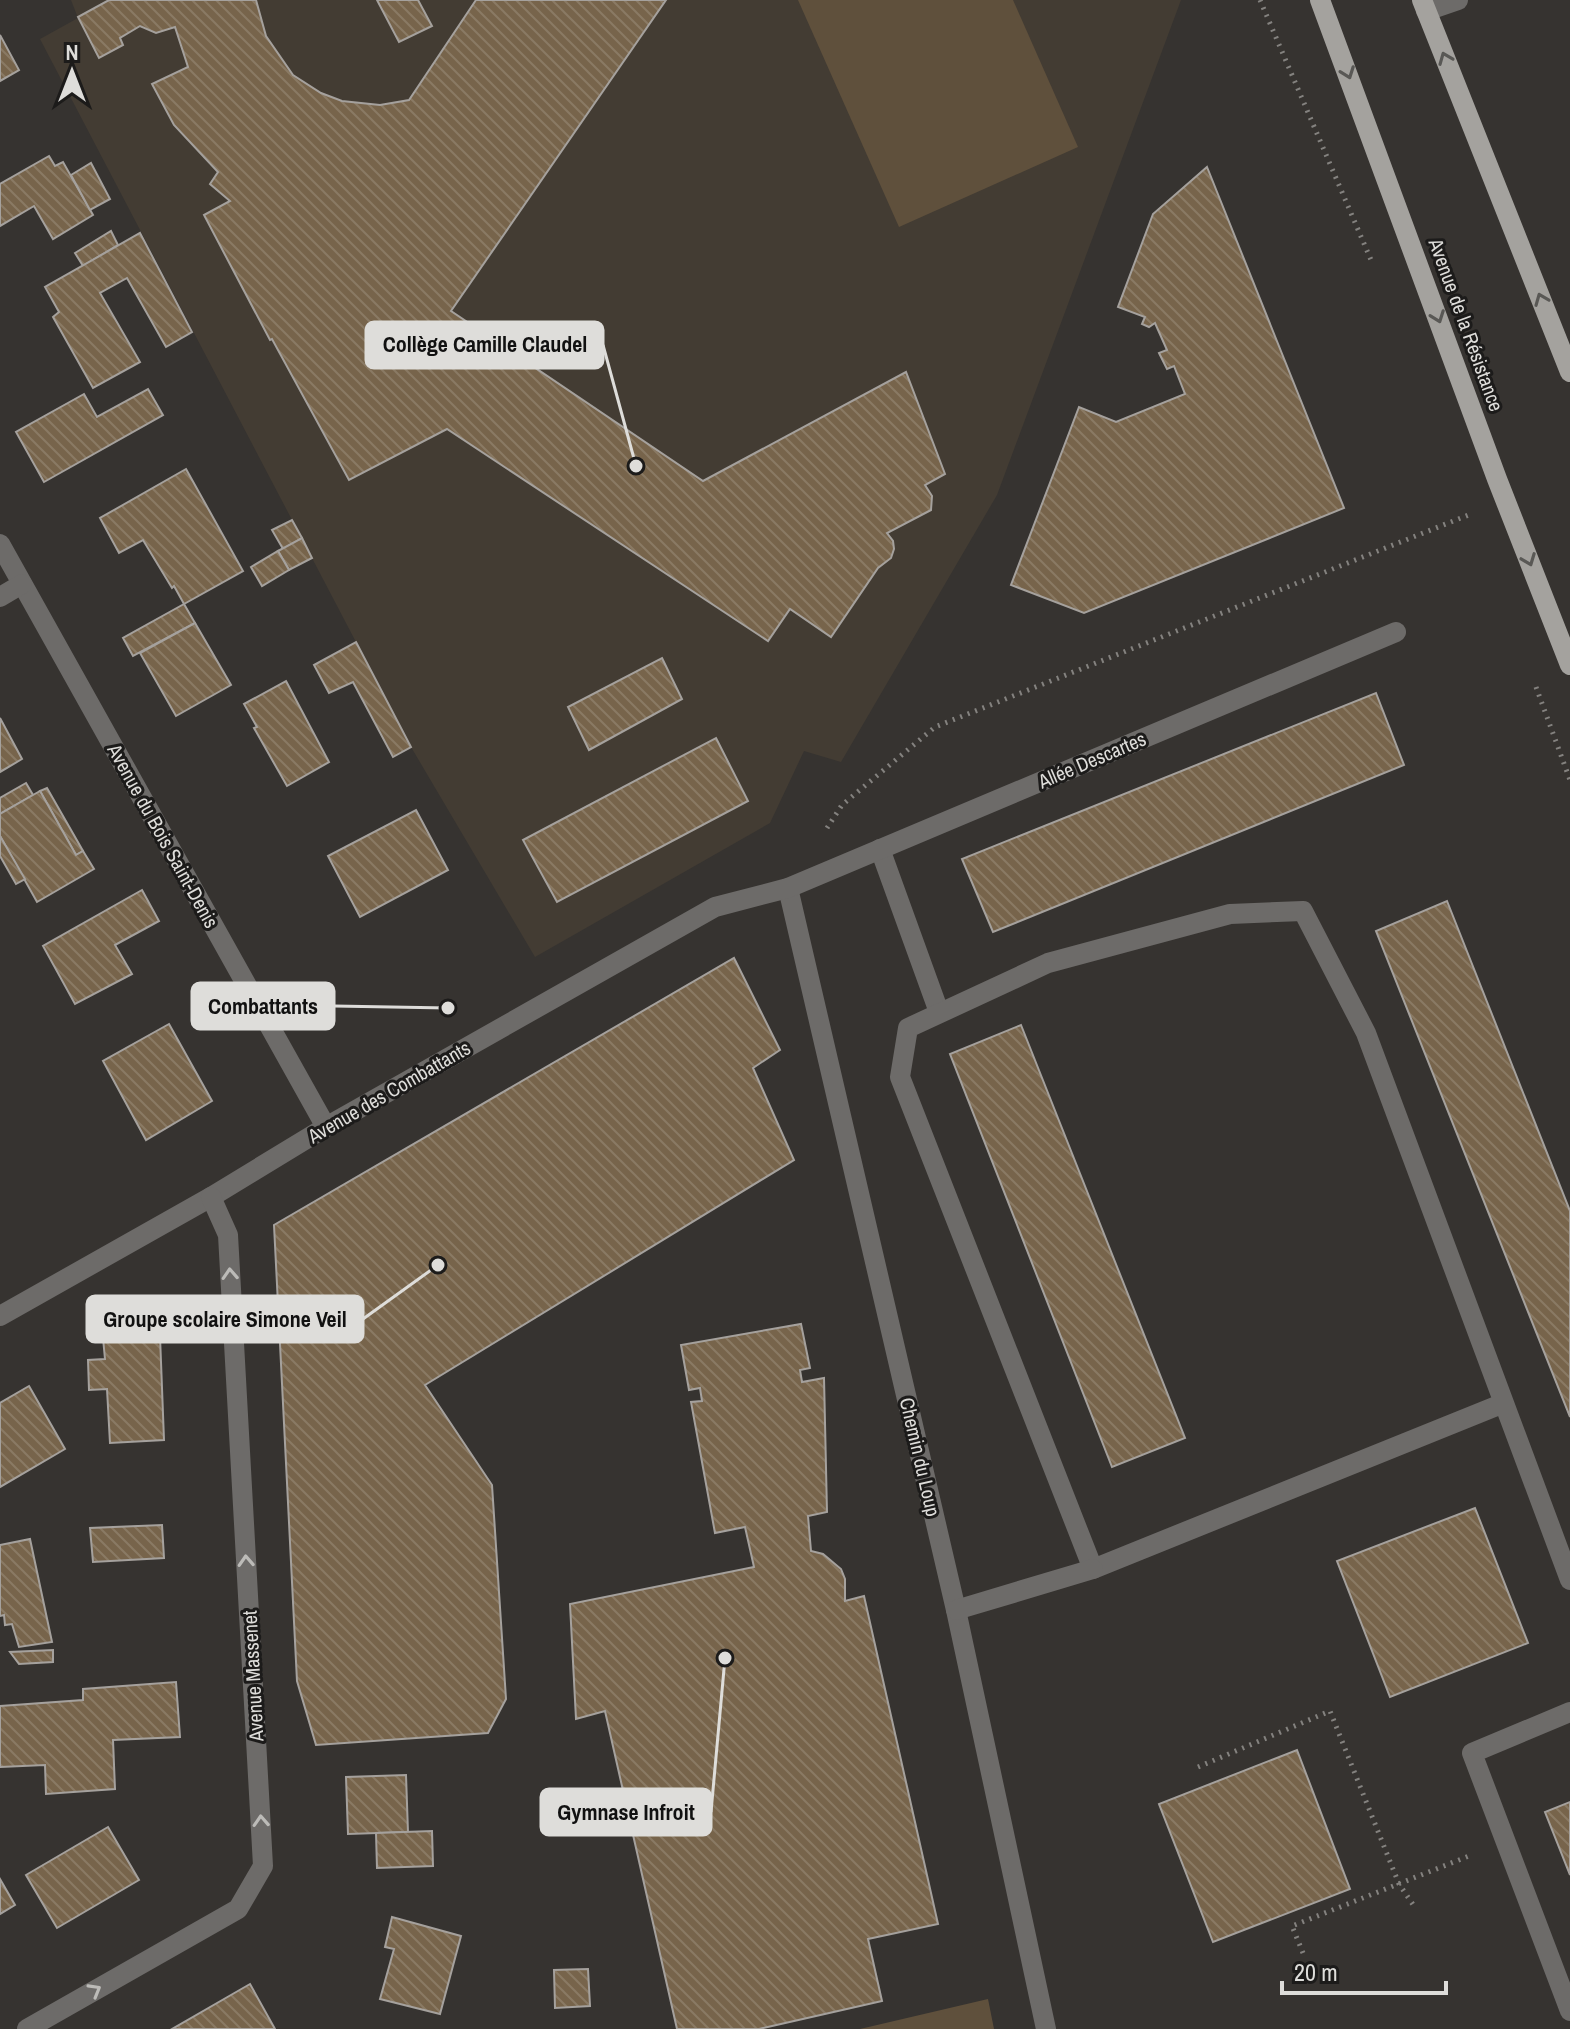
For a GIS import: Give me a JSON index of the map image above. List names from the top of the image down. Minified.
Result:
{"streets":{"main road":["Avenue de la Résistance"],"street":["Allée Descartes","Avenue du Bois Saint-Denis","Avenue des Combattants","Chemin du Loup","Avenue Massenet"]},"crossings":[["Allée Descartes","Avenue des Combattants"],["Allée Descartes","Chemin du Loup"],["Avenue du Bois Saint-Denis","Avenue des Combattants"],["Avenue des Combattants","Chemin du Loup"],["Avenue des Combattants","Avenue Massenet"]],"one_way":["Avenue Massenet"],"places":["Collège Camille Claudel","Combattants","Groupe scolaire Simone Veil","Gymnase Infroit"],"scale_bar":"20 m","north":"top"}
